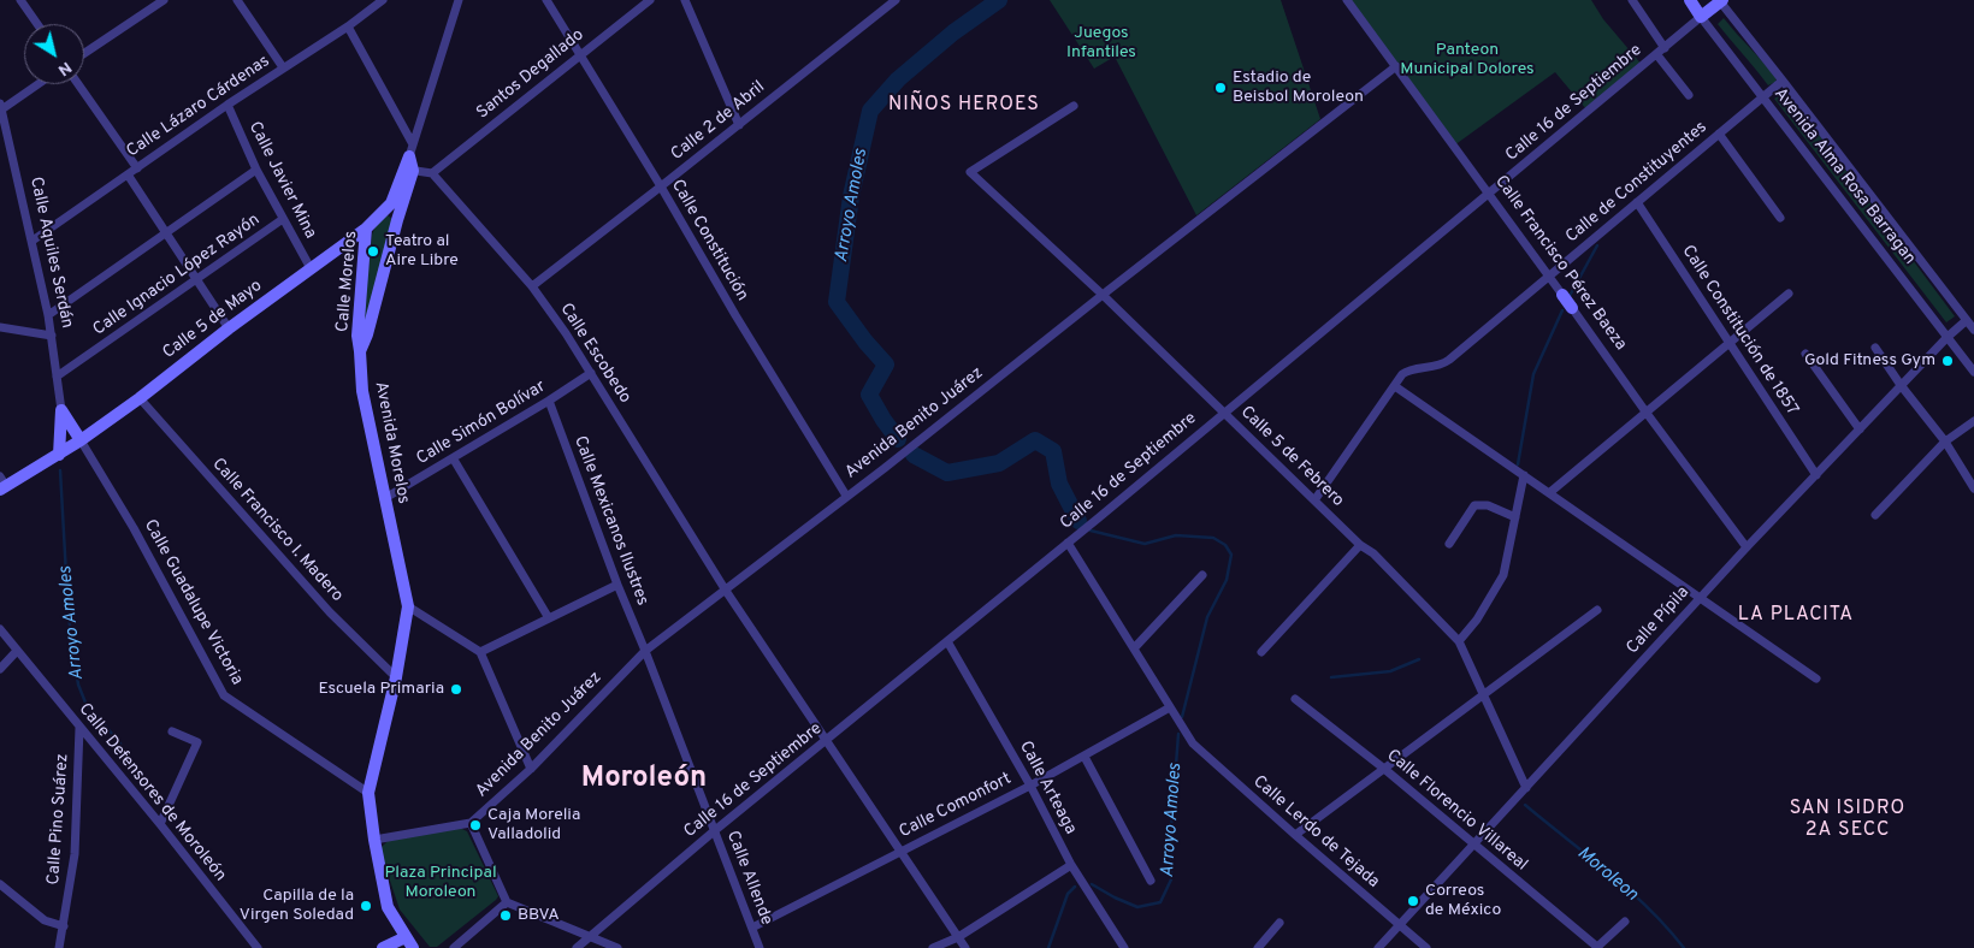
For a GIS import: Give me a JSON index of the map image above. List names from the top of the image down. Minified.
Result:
{"streets":{"street":["Santos Degallado","Calle 16 de Septiembre","Calle Lázaro Cárdenas","Calle 2 de Abril","Avenida Alma Rosa Barragan","Calle Javier Mina","Calle de Constituyentes","Calle Constitución","Calle Aquiles Serdán","Calle Francisco Pérez Baeza","Calle Ignacio López Rayón","Calle Morelos","Calle 5 de Mayo","Calle Constitución de 1857","Calle Escobedo","Calle Simón Bolívar","Avenida Benito Juárez","Avenida Morelos","Calle 5 de Febrero","Calle Mexicanos Ilustres","Calle Francisco I. Madero","Calle Guadalupe Victoria","Calle Pípila","Calle Arteaga","Calle Defensores de Moroleón","Calle Comonfort","Calle Florencio Villareal","Calle Pino Suárez","Calle Lerdo de Tejada","Calle Allende"]},"crossings":[["Santos Degallado","Calle Constitución"],["Santos Degallado","Calle Escobedo"],["Calle 16 de Septiembre","Avenida Alma Rosa Barragan"],["Calle 16 de Septiembre","Calle Francisco Pérez Baeza"],["Calle 16 de Septiembre","Calle Escobedo"],["Calle 16 de Septiembre","Calle 5 de Febrero"],["Calle 16 de Septiembre","Calle Arteaga"],["Calle 16 de Septiembre","Calle Allende"],["Calle Lázaro Cárdenas","Calle Javier Mina"],["Calle Lázaro Cárdenas","Calle Aquiles Serdán"],["Calle 2 de Abril","Calle Constitución"],["Calle 2 de Abril","Calle Escobedo"],["Avenida Alma Rosa Barragan","Calle de Constituyentes"],["Avenida Alma Rosa Barragan","Calle Pípila"],["Calle Javier Mina","Calle Ignacio López Rayón"],["Calle Javier Mina","Calle 5 de Mayo"],["Calle de Constituyentes","Calle Francisco Pérez Baeza"],["Calle de Constituyentes","Calle Constitución de 1857"],["Calle de Constituyentes","Calle 5 de Febrero"],["Calle Constitución","Avenida Benito Juárez"],["Calle Aquiles Serdán","Calle Ignacio López Rayón"],["Calle Aquiles Serdán","Calle 5 de Mayo"],["Calle Aquiles Serdán","Calle Guadalupe Victoria"],["Calle Francisco Pérez Baeza","Avenida Benito Juárez"],["Calle Francisco Pérez Baeza","Calle Pípila"],["Calle Morelos","Calle 5 de Mayo"],["Calle Morelos","Avenida Morelos"],["Calle 5 de Mayo","Calle Francisco I. Madero"],["Calle 5 de Mayo","Calle Guadalupe Victoria"],["Calle Constitución de 1857","Calle Pípila"],["Calle Escobedo","Calle Simón Bolívar"],["Calle Escobedo","Avenida Benito Juárez"],["Calle Escobedo","Calle Comonfort"],["Calle Simón Bolívar","Avenida Morelos"],["Calle Simón Bolívar","Calle Mexicanos Ilustres"],["Avenida Benito Juárez","Calle 5 de Febrero"],["Avenida Benito Juárez","Calle Mexicanos Ilustres"],["Avenida Benito Juárez","Calle Allende"],["Avenida Morelos","Calle Francisco I. Madero"],["Avenida Morelos","Calle Guadalupe Victoria"],["Calle 5 de Febrero","Calle Pípila"],["Calle Mexicanos Ilustres","Calle Allende"],["Calle Pípila","Calle Florencio Villareal"],["Calle Pípila","Calle Lerdo de Tejada"],["Calle Arteaga","Calle Comonfort"],["Calle Defensores de Moroleón","Calle Pino Suárez"],["Calle Comonfort","Calle Lerdo de Tejada"],["Calle Comonfort","Calle Allende"]],"districts":["NIÑOS HEROES","LA PLACITA","Moroleón","SAN ISIDRO 2A SECC"],"water":["Arroyo Amoles","Moroleon"],"parks":["Juegos Infantiles","Panteon Municipal Dolores","Plaza Principal Moroleon"],"places":["Estadio de Beisbol Moroleon","Teatro al Aire Libre","Gold Fitness Gym","Escuela Primaria","Caja Morelia Valladolid","Correos de México","Capilla de la Virgen Soledad","BBVA"],"north":"bottom right"}
